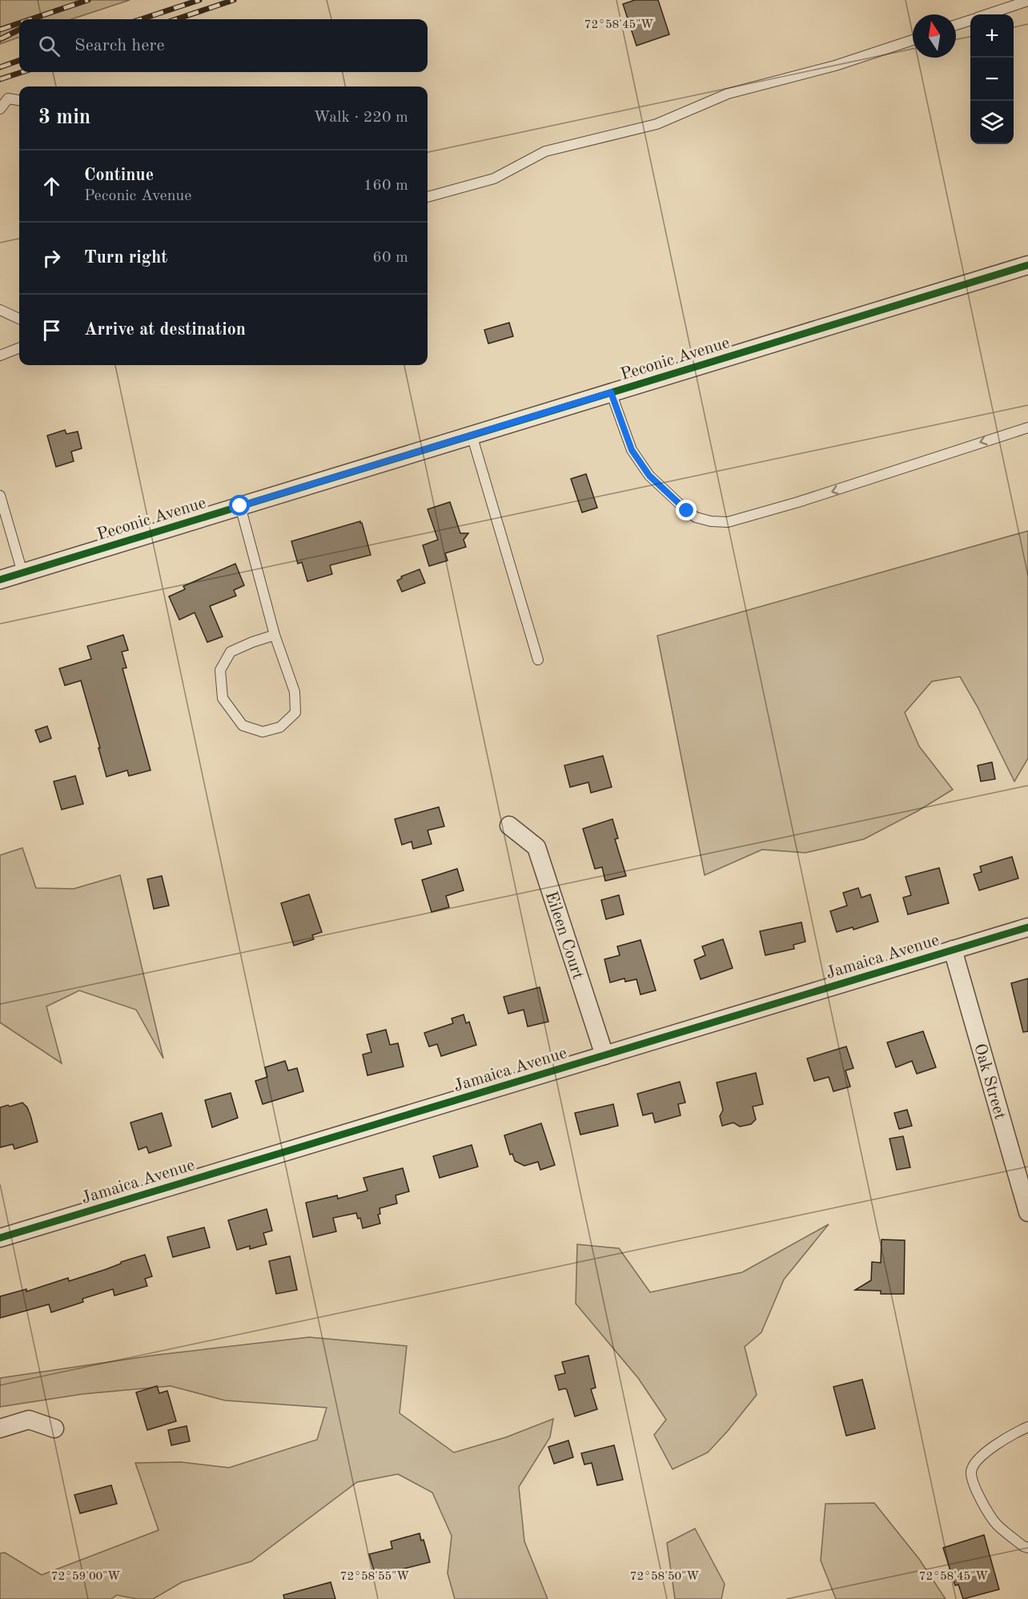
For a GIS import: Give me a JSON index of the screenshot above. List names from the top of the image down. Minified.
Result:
{"streets":{"street":["Peconic Avenue","Eileen Court","Jamaica Avenue","Oak Street"]},"crossings":[["Eileen Court","Jamaica Avenue"],["Jamaica Avenue","Oak Street"]],"north":"top","page":{"map_buttons":["+","−"],"search":"Search here","heading":["3 min","Walk · 220 m"],"list":[["Continue","Peconic Avenue","160 m"],["Turn right","60 m"],"Arrive at destination"]},"coordinates":["72°58'45\"W","72°59'00\"W","72°58'55\"W","72°58'50\"W"]}
